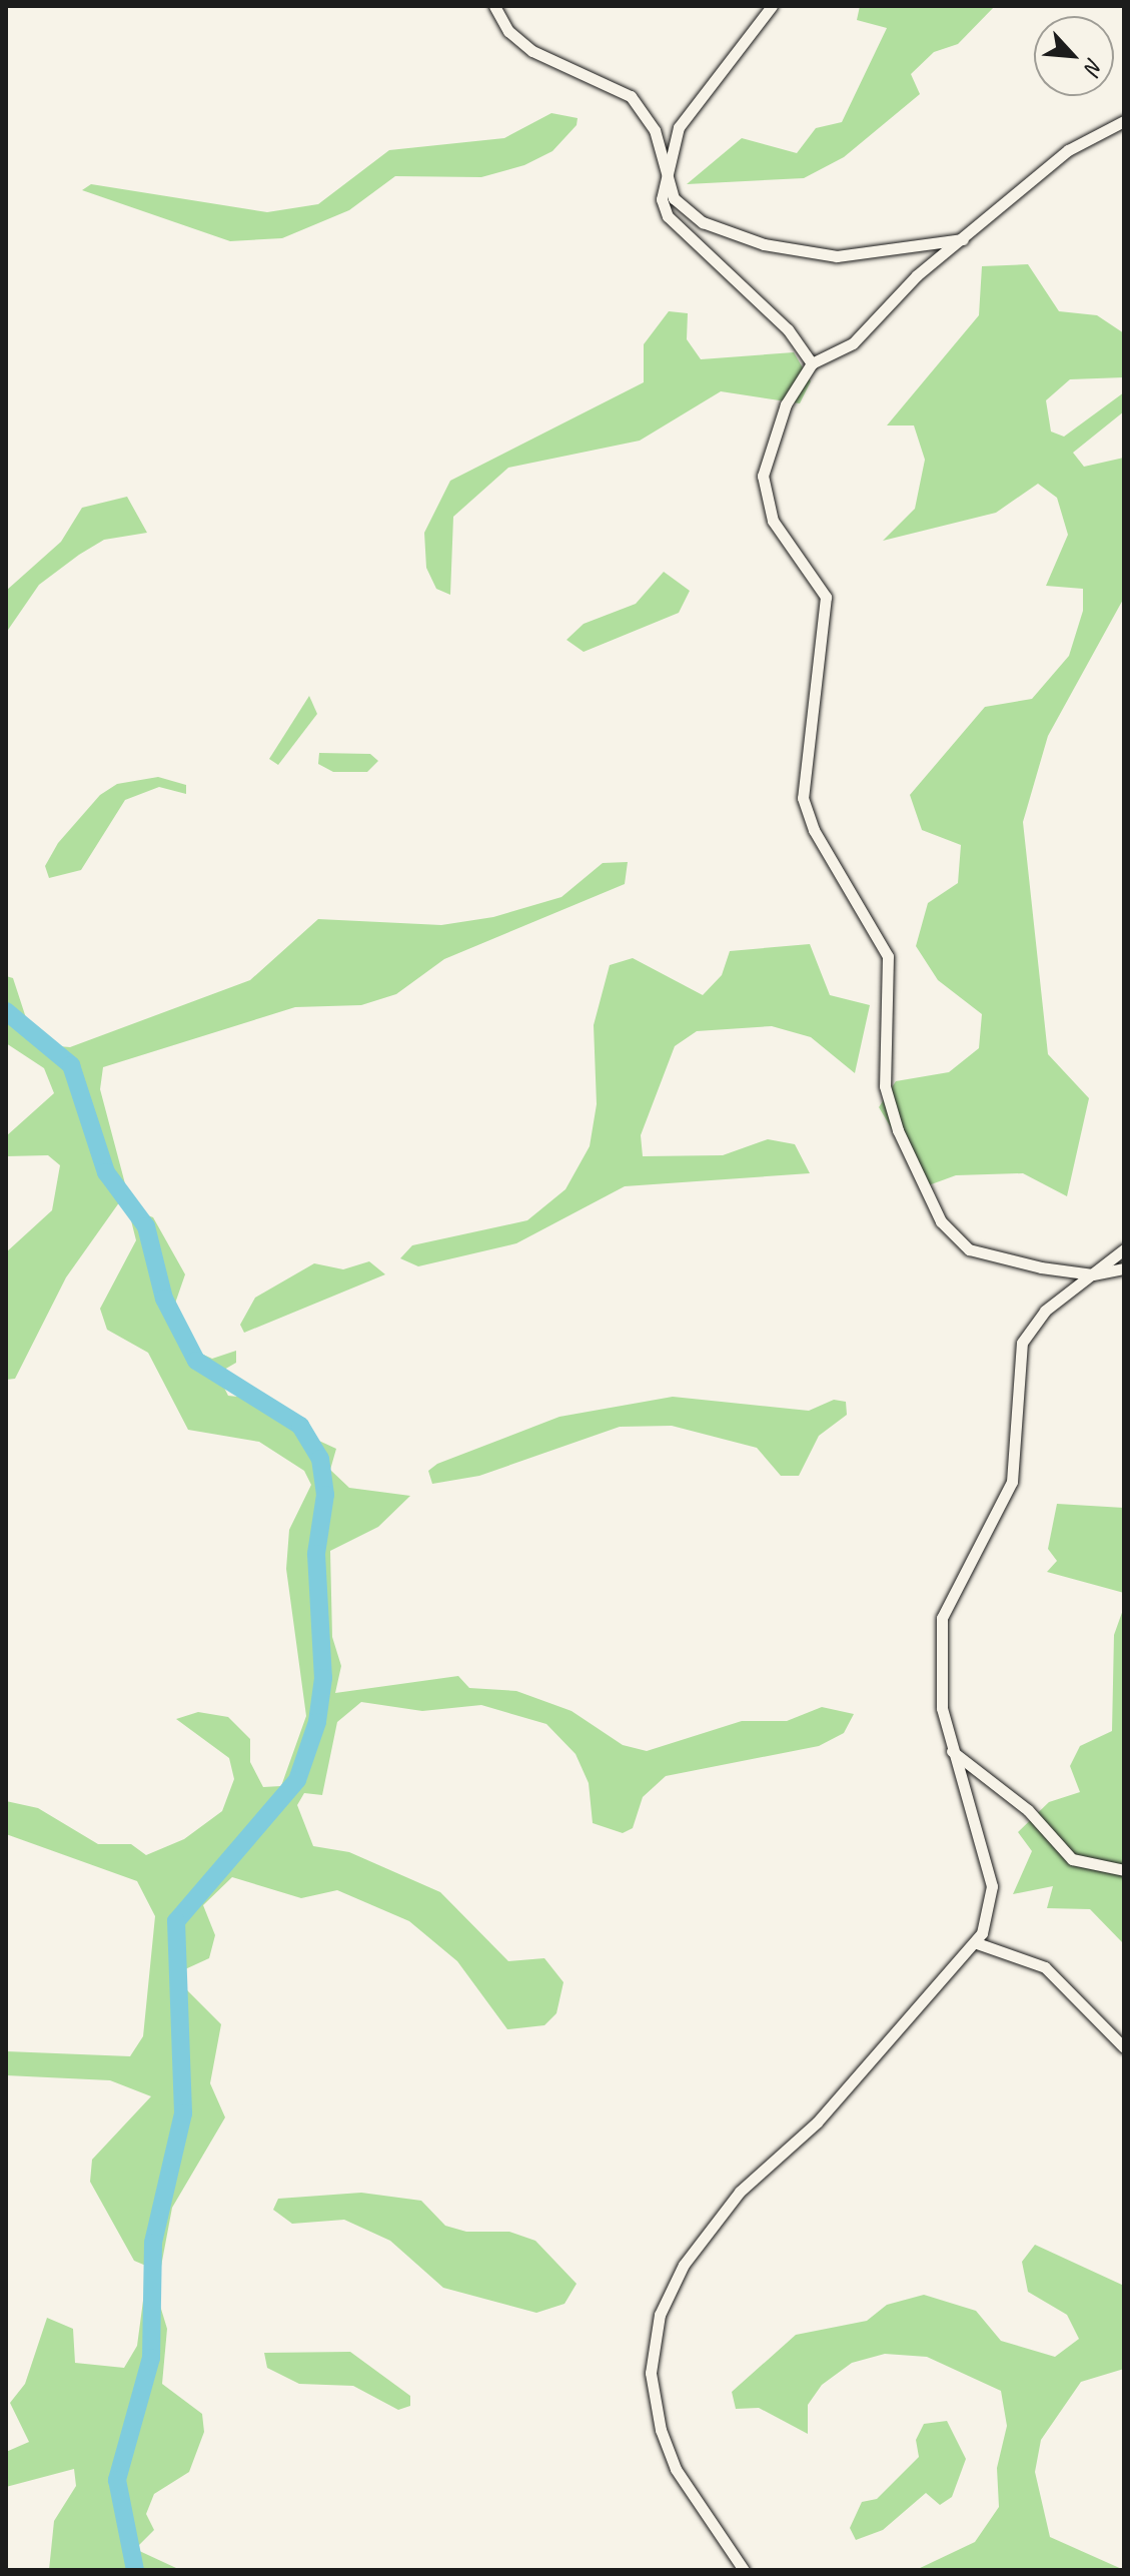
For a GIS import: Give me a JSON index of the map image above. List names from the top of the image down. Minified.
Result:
{"north":"bottom right"}
